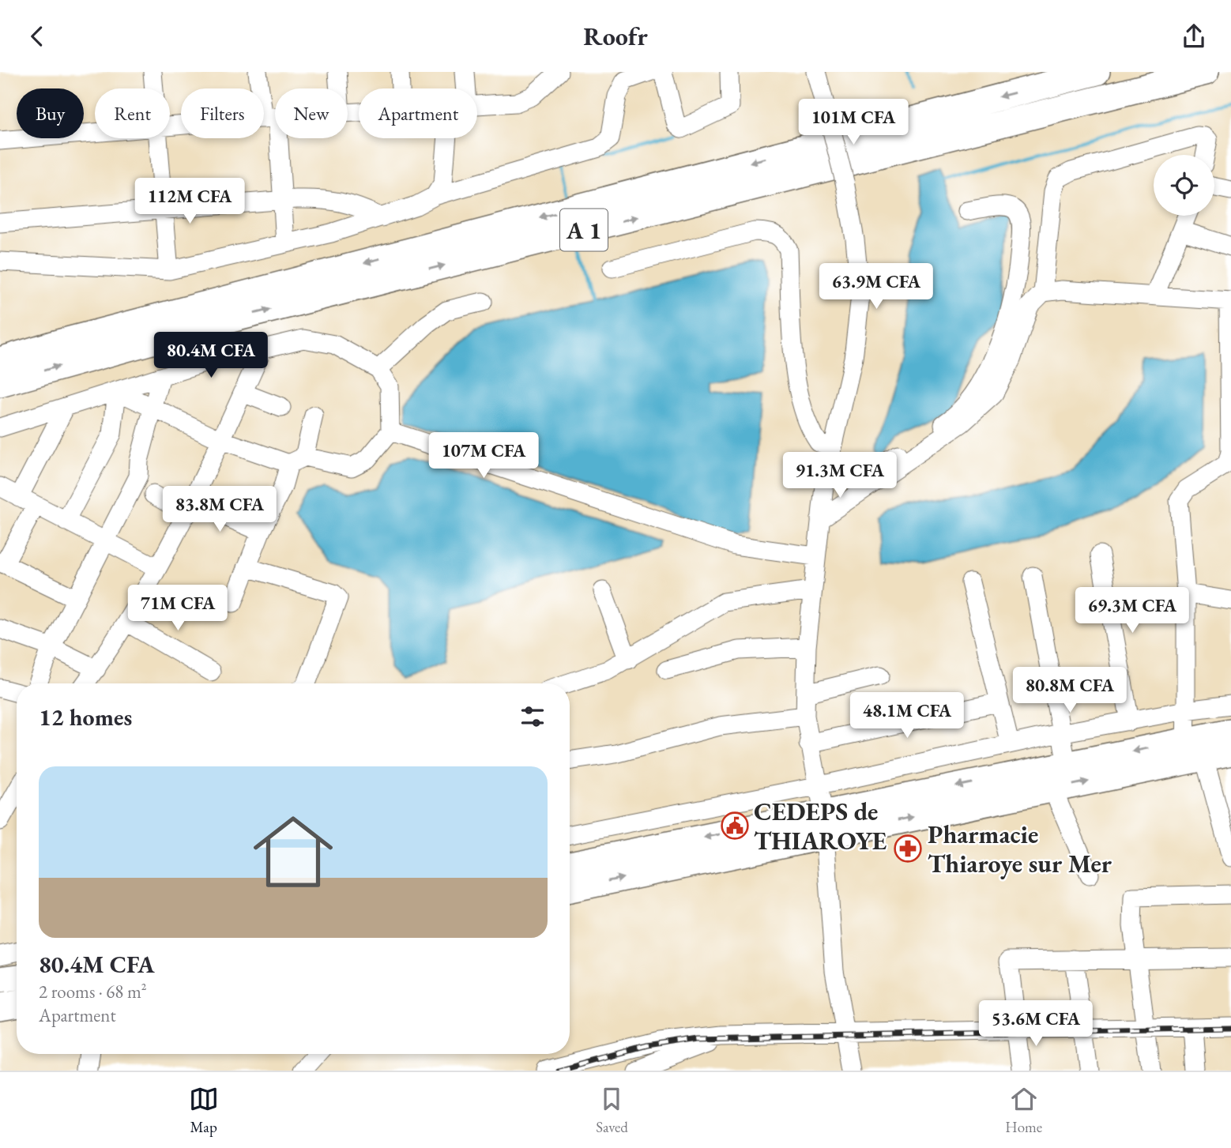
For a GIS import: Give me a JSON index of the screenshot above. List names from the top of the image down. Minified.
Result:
{"streets":{"highway":["A 1"]},"places":{"public building":["CEDEPS de THIAROYE"],"pharmacy":["Pharmacie Thiaroye sur Mer"]},"page":{"header":"Roofr","chip":["Buy","Rent","Filters","New","Apartment"],"price":["101M CFA","112M CFA","63.9M CFA","80.4M CFA","107M CFA","91.3M CFA","83.8M CFA","71M CFA","69.3M CFA","80.8M CFA","48.1M CFA","53.6M CFA"],"heading":"12 homes","list":[{"name":"80.4M CFA","note":"2 rooms · 68 m² · Apartment"}],"tabs":["Map","Saved","Home"]}}
